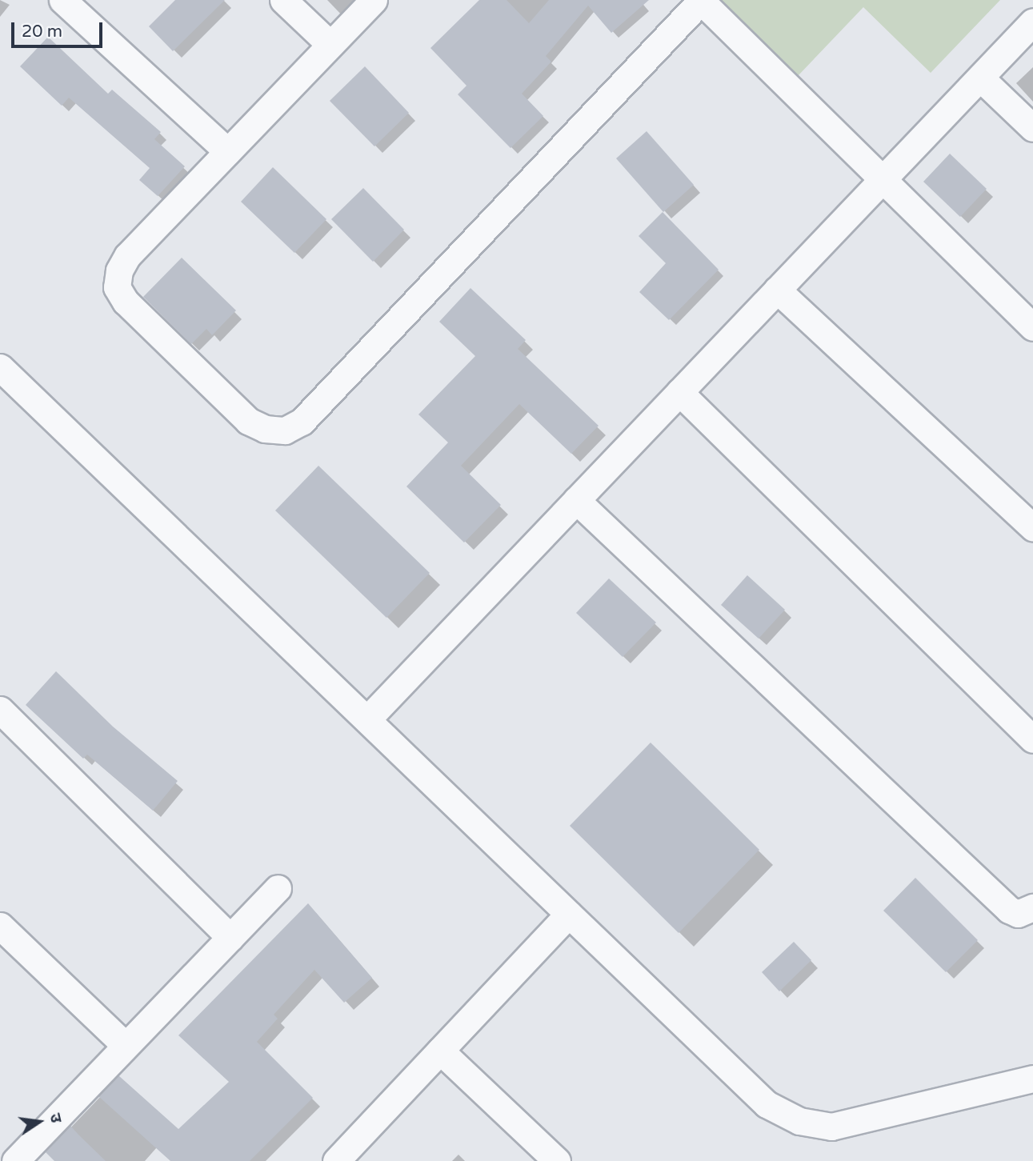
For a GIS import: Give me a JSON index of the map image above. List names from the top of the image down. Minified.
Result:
{"scale_bar":"20 m","north":"right"}
